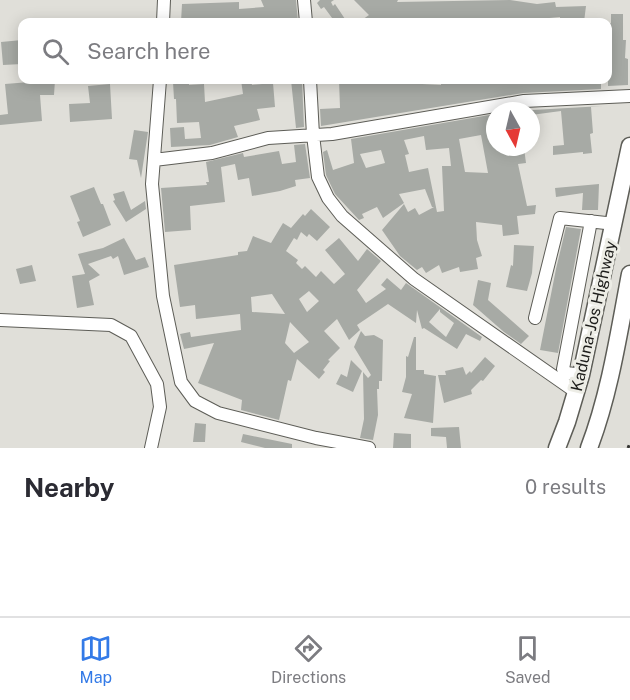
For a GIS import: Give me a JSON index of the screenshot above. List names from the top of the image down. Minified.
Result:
{"streets":{"highway":["Kaduna-Jos Highway"]},"north":"bottom","page":{"search":"Search here","heading":["Nearby","0 results"],"nav":["Map","Directions","Saved"]}}
